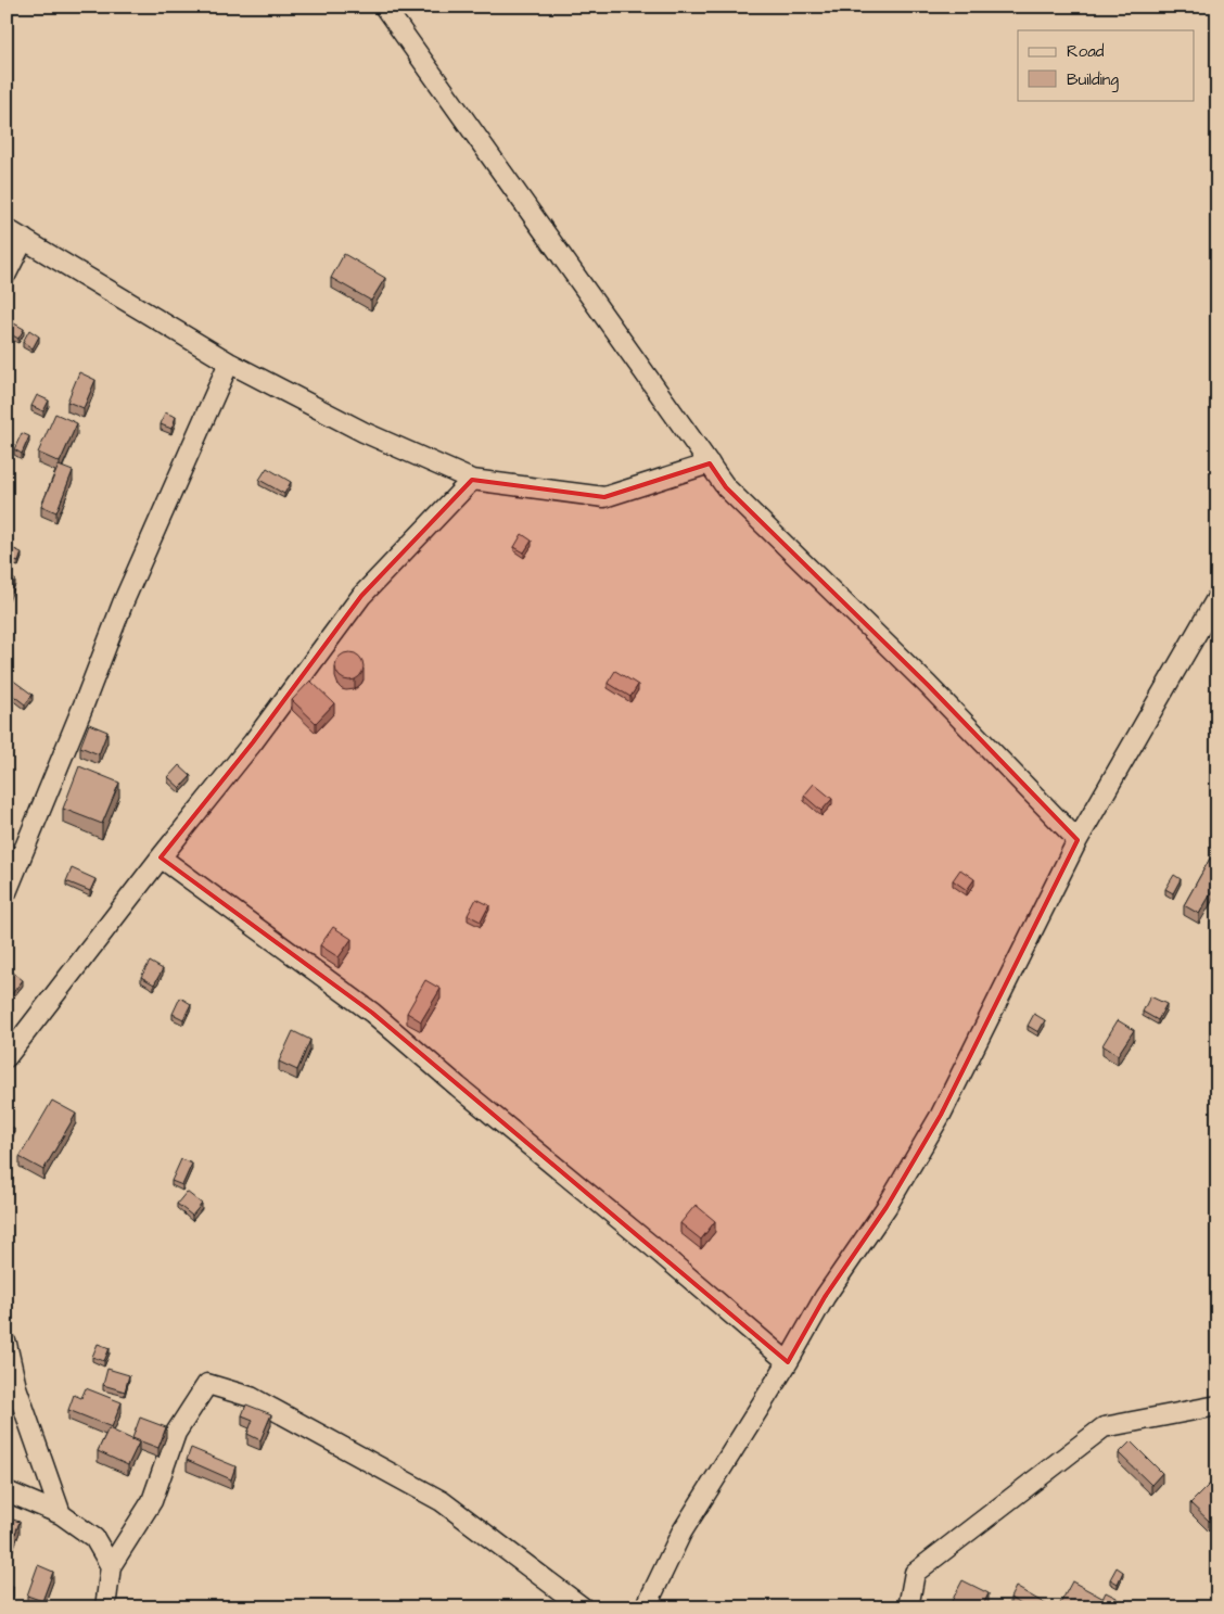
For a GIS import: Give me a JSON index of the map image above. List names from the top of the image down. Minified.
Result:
{"legend":["Road","Building"]}
